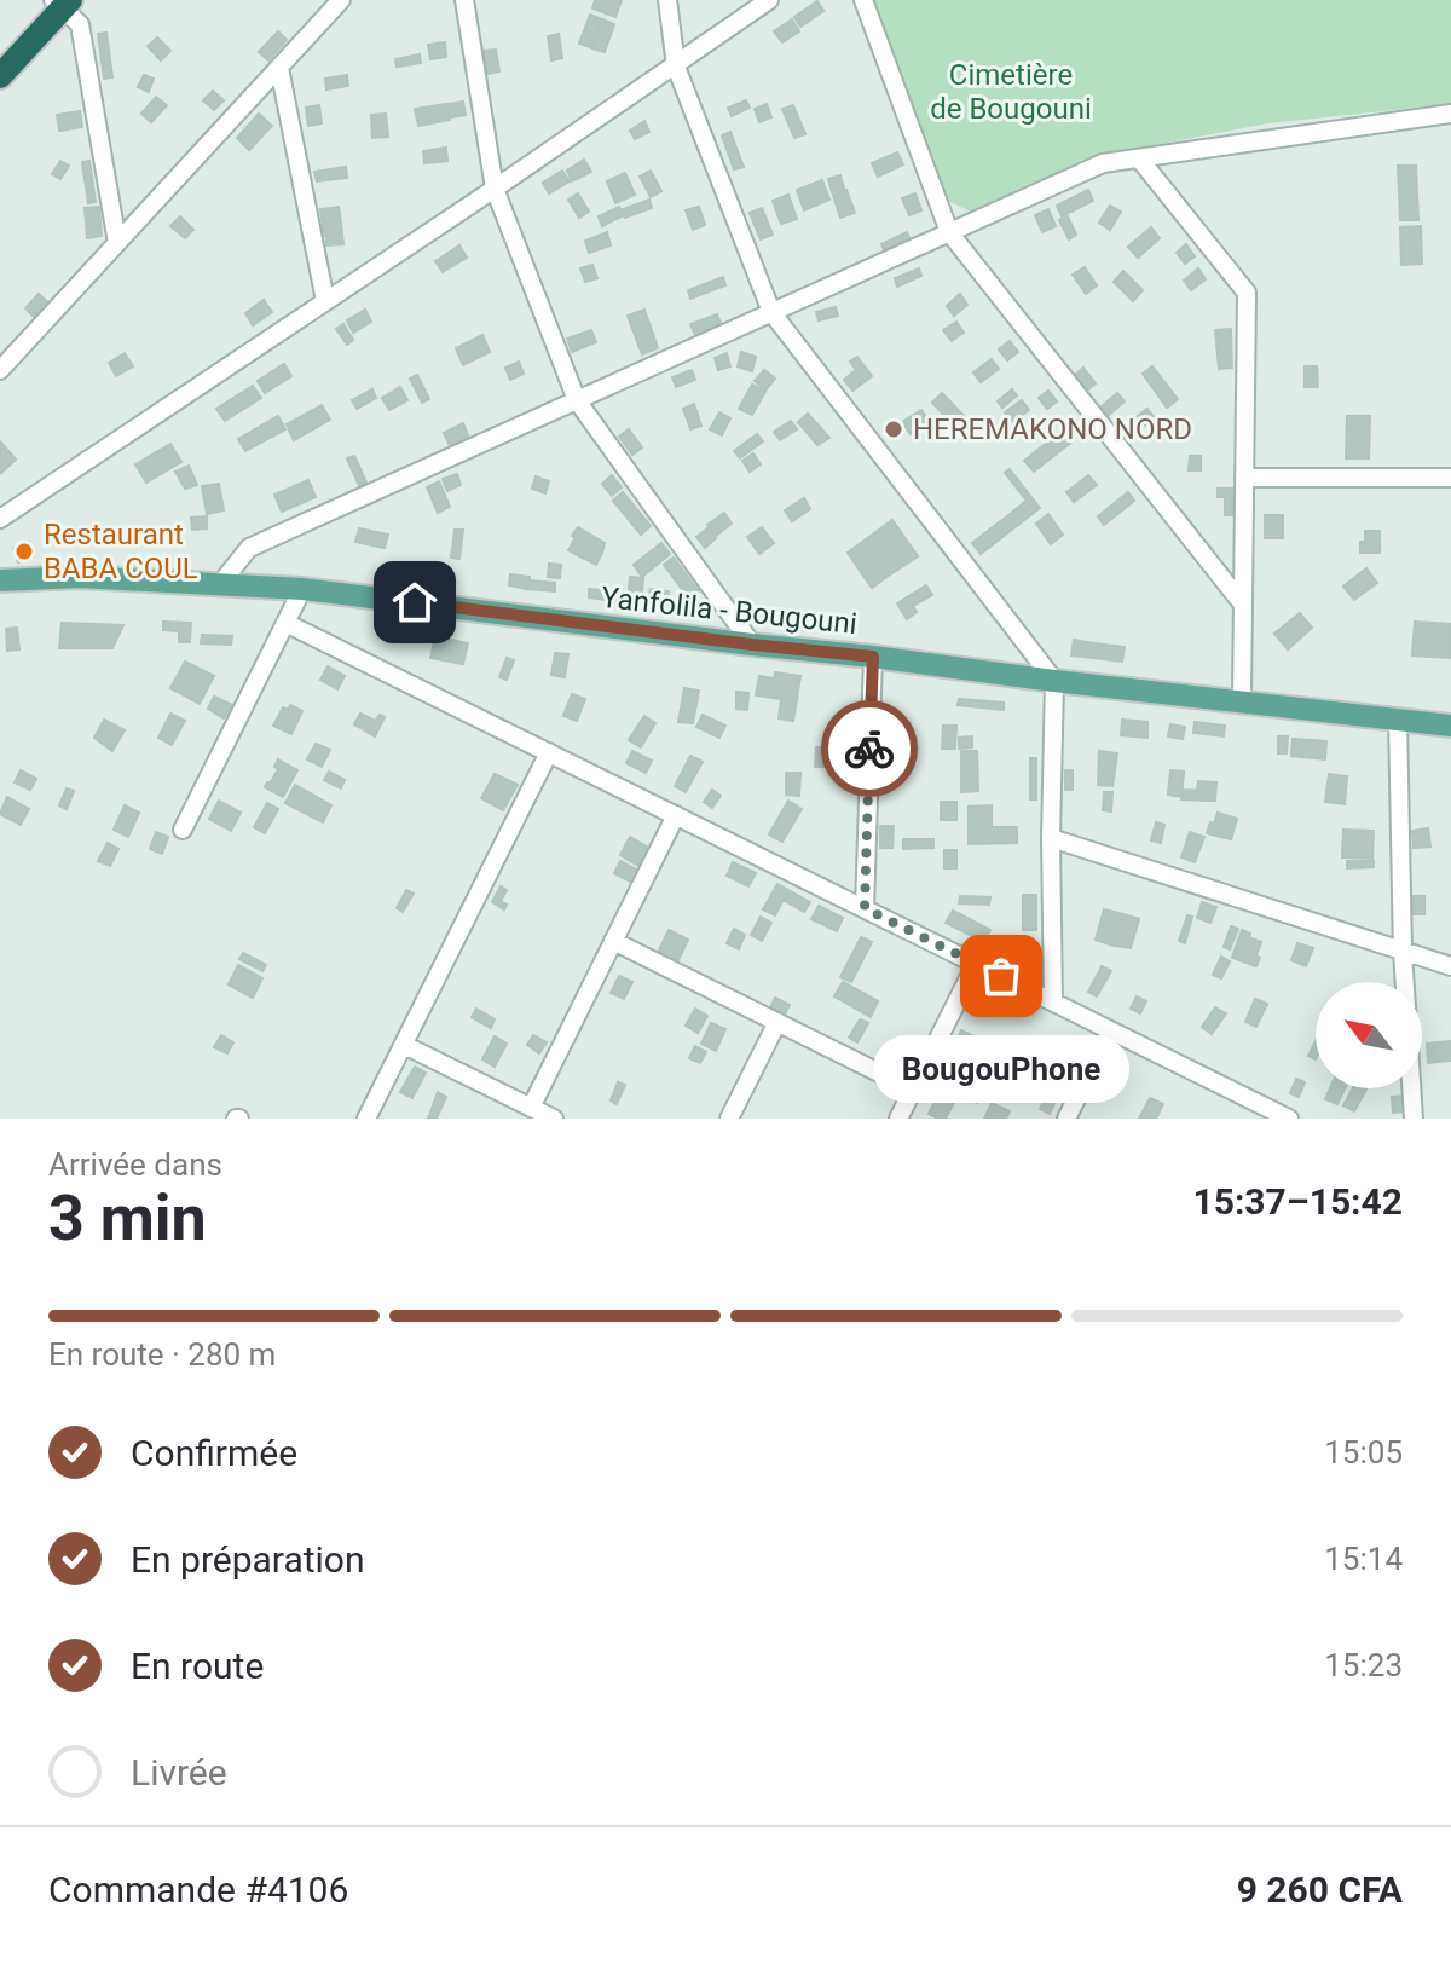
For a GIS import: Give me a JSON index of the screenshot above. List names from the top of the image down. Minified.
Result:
{"streets":{"main road":["Yanfolila - Bougouni"]},"parks":["Cimetière de Bougouni"],"places":["HEREMAKONO NORD","Restaurant BABA COUL","BougouPhone"],"north":"top left","page":{"bubble":"BougouPhone","heading":["3 min","Arrivée dans","15:37–15:42"],"panel":["Commande #4106","9 260 CFA"],"bar":"En route · 280 m","list":[["Confirmée","15:05"],["En préparation","15:14"],["En route","15:23"],"Livrée"]}}
